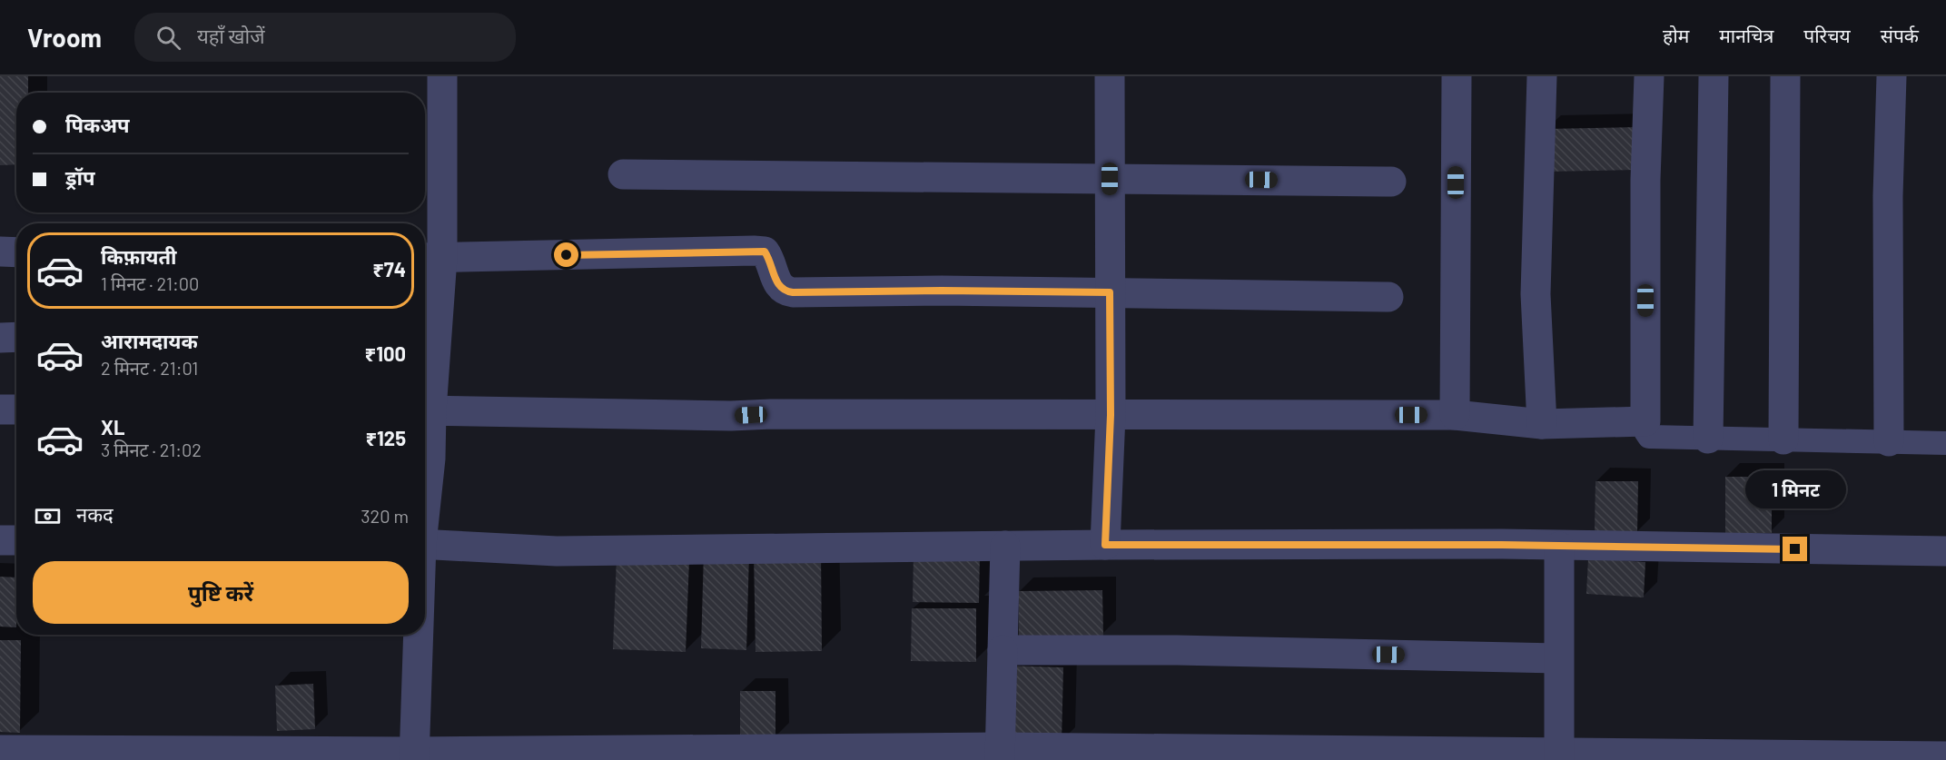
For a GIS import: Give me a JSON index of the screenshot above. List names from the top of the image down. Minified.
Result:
{"page":{"header":"Vroom","search":"यहाँ खोजें","nav":["होम","मानचित्र","परिचय","संपर्क"],"banner":["पिकअप","ड्रॉप"],"list":[{"name":"किफ़ायती","note":"1 मिनट · 21:00","value":"₹74"},{"name":"आरामदायक","note":"2 मिनट · 21:01","value":"₹100"},{"name":"XL","note":"3 मिनट · 21:02","value":"₹125"}],"bubble":"1 मिनट","pay":["नकद","320 m"],"buttons":"पुष्टि करें"}}
